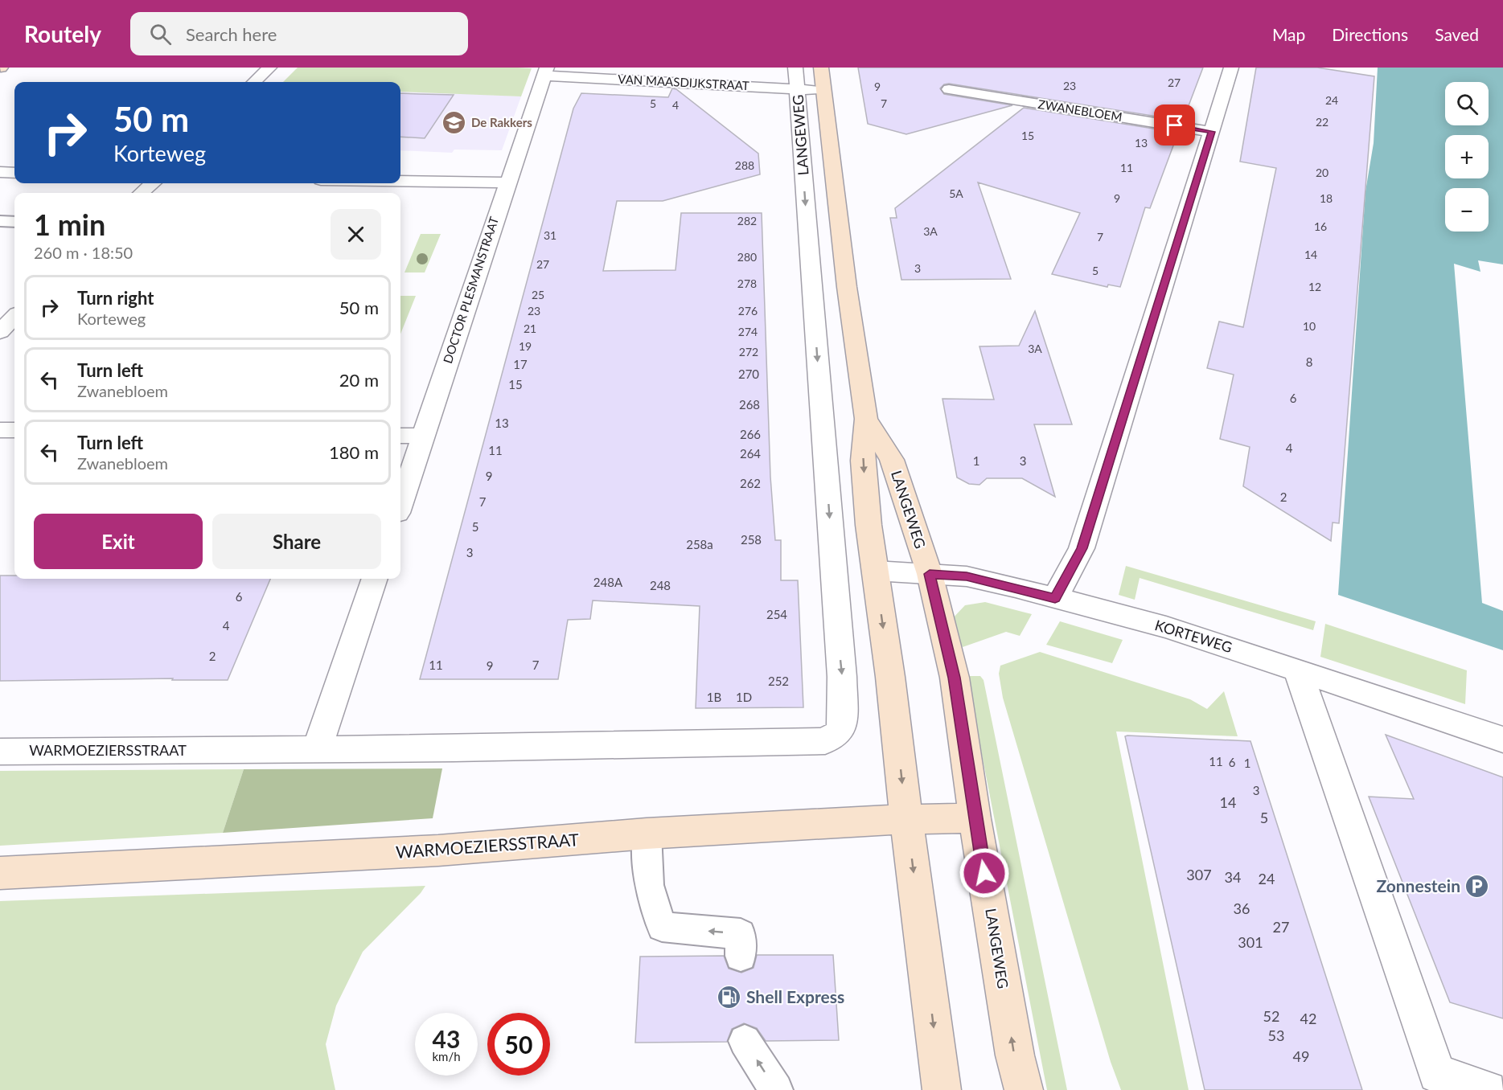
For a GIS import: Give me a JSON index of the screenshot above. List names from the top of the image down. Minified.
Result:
{"streets":{"main road":["LANGEWEG","WARMOEZIERSSTRAAT"],"street":["VAN MAASDIJKSTRAAT","ZWANEBLOEM","DOCTOR PLESMANSTRAAT","KORTEWEG"]},"crossings":[["VAN MAASDIJKSTRAAT","LANGEWEG"],["VAN MAASDIJKSTRAAT","DOCTOR PLESMANSTRAAT"],["LANGEWEG","KORTEWEG"],["LANGEWEG","WARMOEZIERSSTRAAT"]],"places":{"school or university":["De Rakkers"],"parking":["Zonnestein"],"fuel station":["Shell Express"]},"house_numbers":["27","23","9","24","5","7","4","22","15","13","288","11","20","5A","9","18","282","16","3A","31","7","14","280","27","3","5","278","12","25","23","276","10","21","274","19","3A","272","8","17","270","15","6","268","13","266","4","11","264","1","3","9","262","2","7","5","258","258a","3","248A","248","6","254","4","2","11","7","9","252","1B","1D","11","6","1","3","14","5","307","34","24","36","27","301","52","42","53","49"],"page":{"header":"Routely","search":"Search here","nav":["Map","Directions","Saved"],"map_buttons":["+","−"],"turn":["50 m","Korteweg"],"heading":["1 min","260 m · 18:50"],"list":[{"name":"Turn right","note":"Korteweg","value":"50 m"},{"name":"Turn left","note":"Zwanebloem","value":"20 m"},{"name":"Turn left","note":"Zwanebloem","value":"180 m"}],"buttons":["Exit","Share"],"speed":"43 km/h","limit":"50"}}
